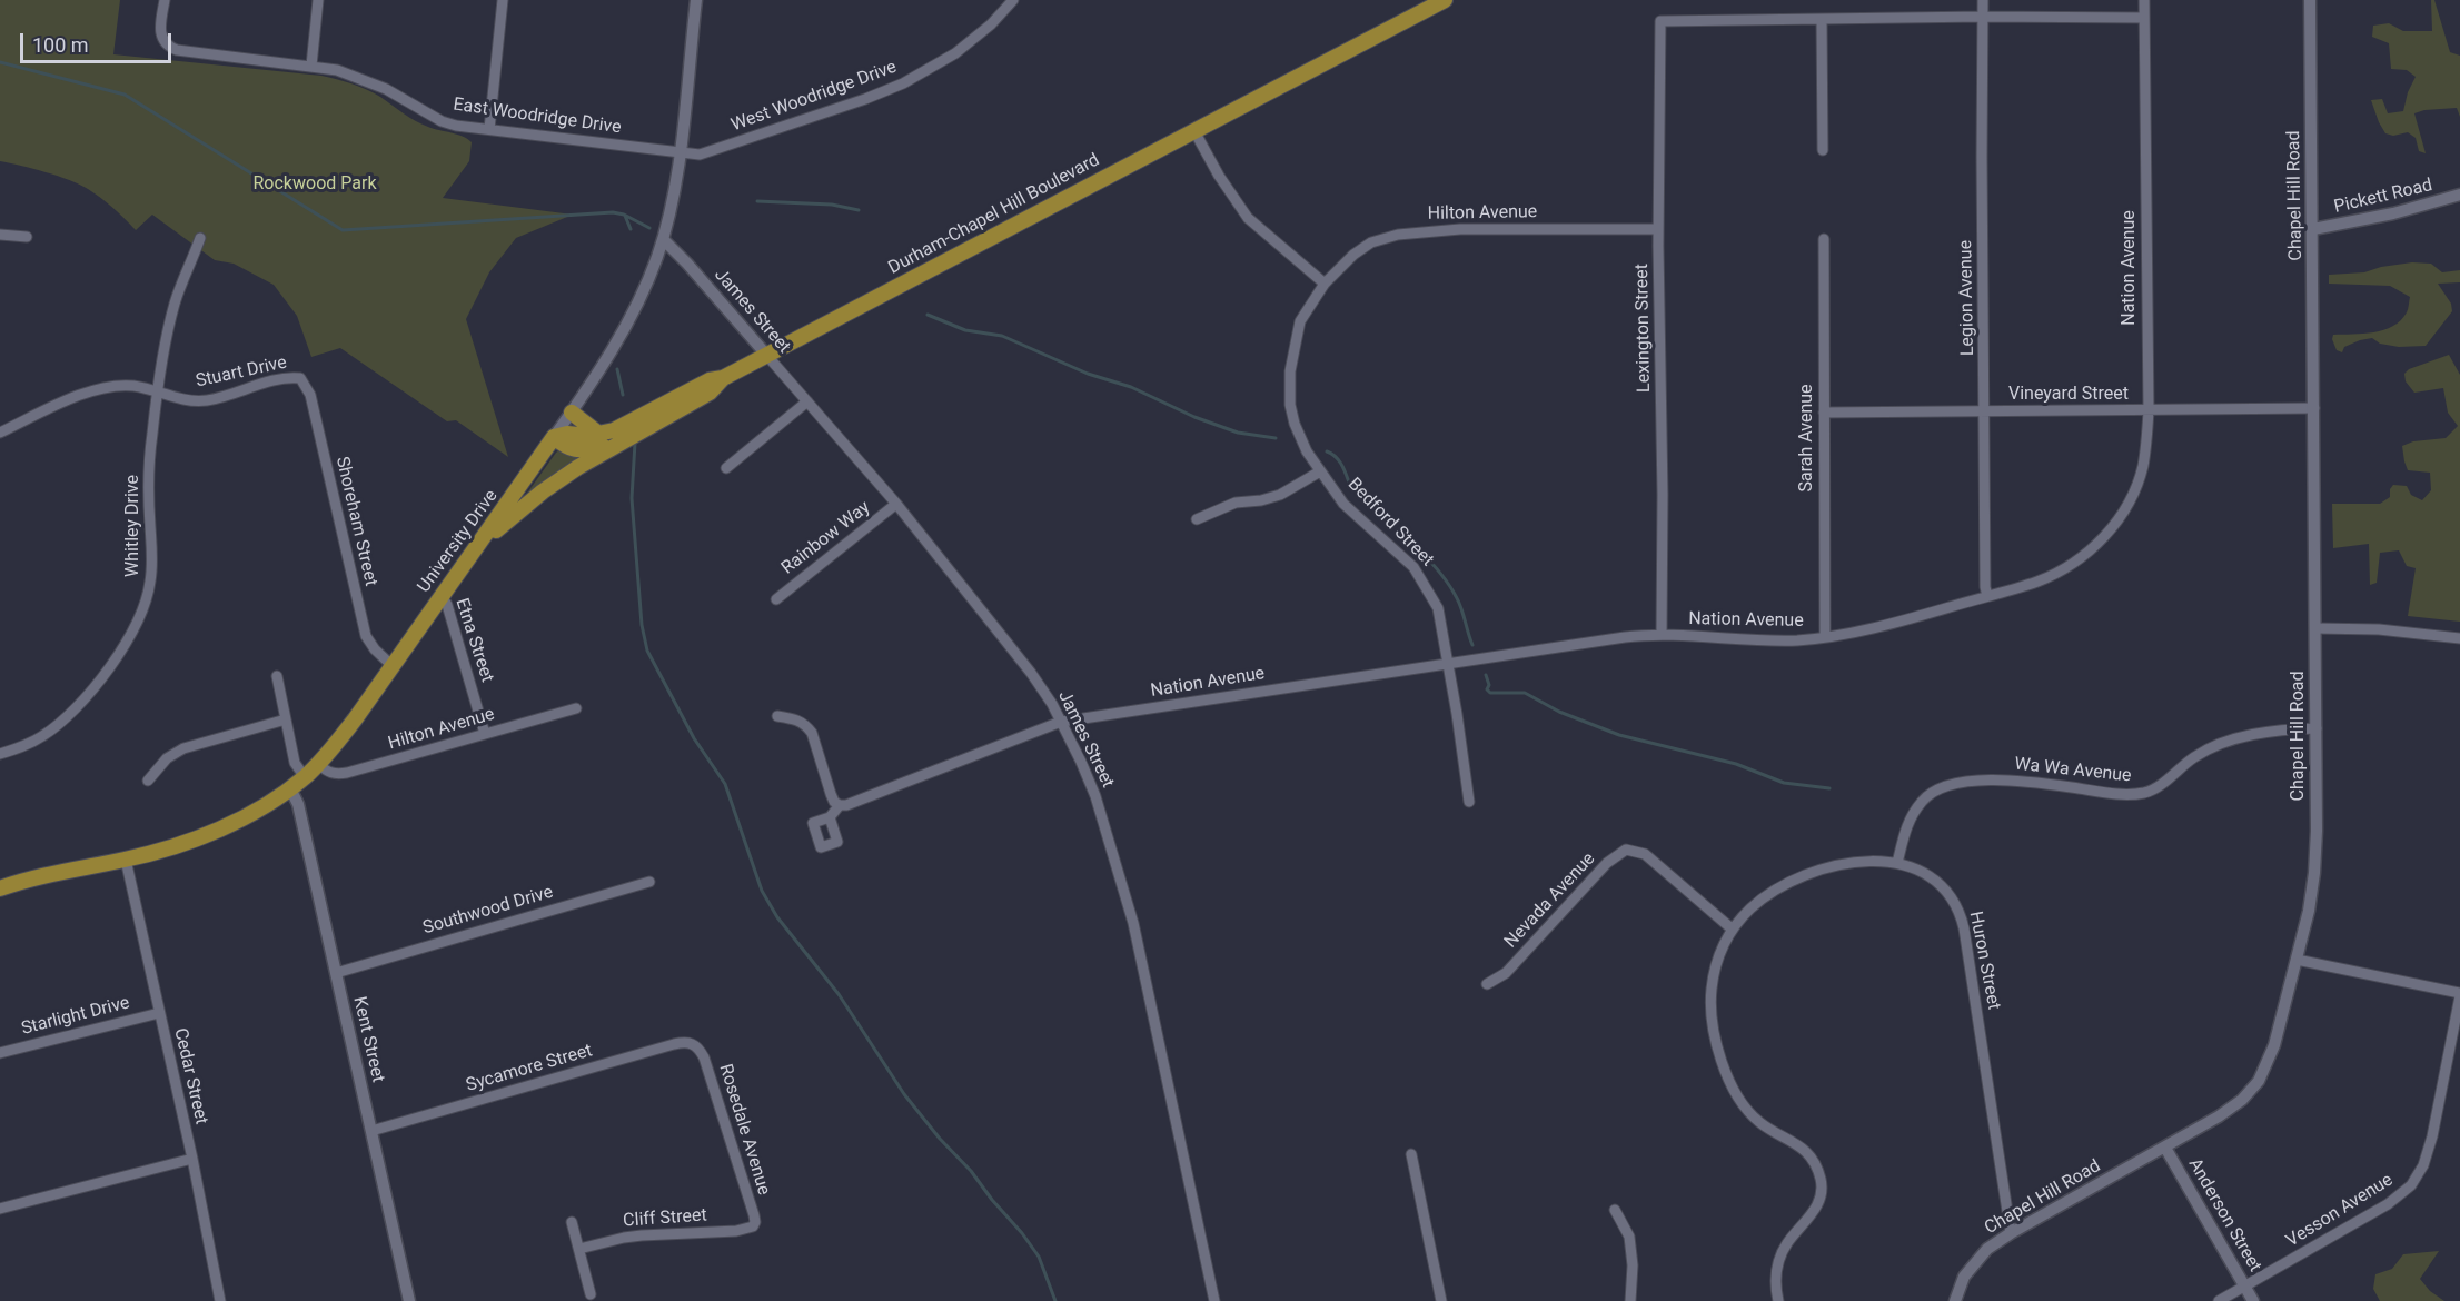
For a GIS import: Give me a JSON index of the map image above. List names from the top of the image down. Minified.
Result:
{"streets":{"main road":["Durham-Chapel Hill Boulevard","University Drive"],"street":["West Woodridge Drive","East Woodridge Drive","Chapel Hill Road","Pickett Road","Hilton Avenue","Nation Avenue","Legion Avenue","James Street","Lexington Street","Stuart Drive","Vineyard Street","Sarah Avenue","Shoreham Street","Bedford Street","Whitley Drive","Rainbow Way","Etna Street","Wa Wa Avenue","Nevada Avenue","Southwood Drive","Huron Street","Starlight Drive","Kent Street","Sycamore Street","Cedar Street","Rosedale Avenue","Vesson Avenue","Anderson Street","Cliff Street"]},"crossings":[["West Woodridge Drive","East Woodridge Drive"],["West Woodridge Drive","University Drive"],["East Woodridge Drive","University Drive"],["Chapel Hill Road","Pickett Road"],["Chapel Hill Road","Vineyard Street"],["Chapel Hill Road","Wa Wa Avenue"],["Chapel Hill Road","Huron Street"],["Chapel Hill Road","Anderson Street"],["Hilton Avenue","Lexington Street"],["Hilton Avenue","Bedford Street"],["Hilton Avenue","University Drive"],["Hilton Avenue","Etna Street"],["Durham-Chapel Hill Boulevard","James Street"],["Durham-Chapel Hill Boulevard","University Drive"],["Nation Avenue","Legion Avenue"],["Nation Avenue","James Street"],["Nation Avenue","Lexington Street"],["Nation Avenue","Vineyard Street"],["Nation Avenue","Sarah Avenue"],["Nation Avenue","Bedford Street"],["Legion Avenue","Vineyard Street"],["James Street","Rainbow Way"],["James Street","University Drive"],["Stuart Drive","Shoreham Street"],["Stuart Drive","Whitley Drive"],["Vineyard Street","Sarah Avenue"],["Shoreham Street","University Drive"],["University Drive","Etna Street"],["University Drive","Kent Street"],["University Drive","Cedar Street"],["Wa Wa Avenue","Huron Street"],["Nevada Avenue","Huron Street"],["Southwood Drive","Kent Street"],["Starlight Drive","Cedar Street"],["Kent Street","Sycamore Street"],["Sycamore Street","Rosedale Avenue"],["Rosedale Avenue","Cliff Street"],["Vesson Avenue","Anderson Street"]],"parks":["Rockwood Park"],"scale_bar":"100 m"}
